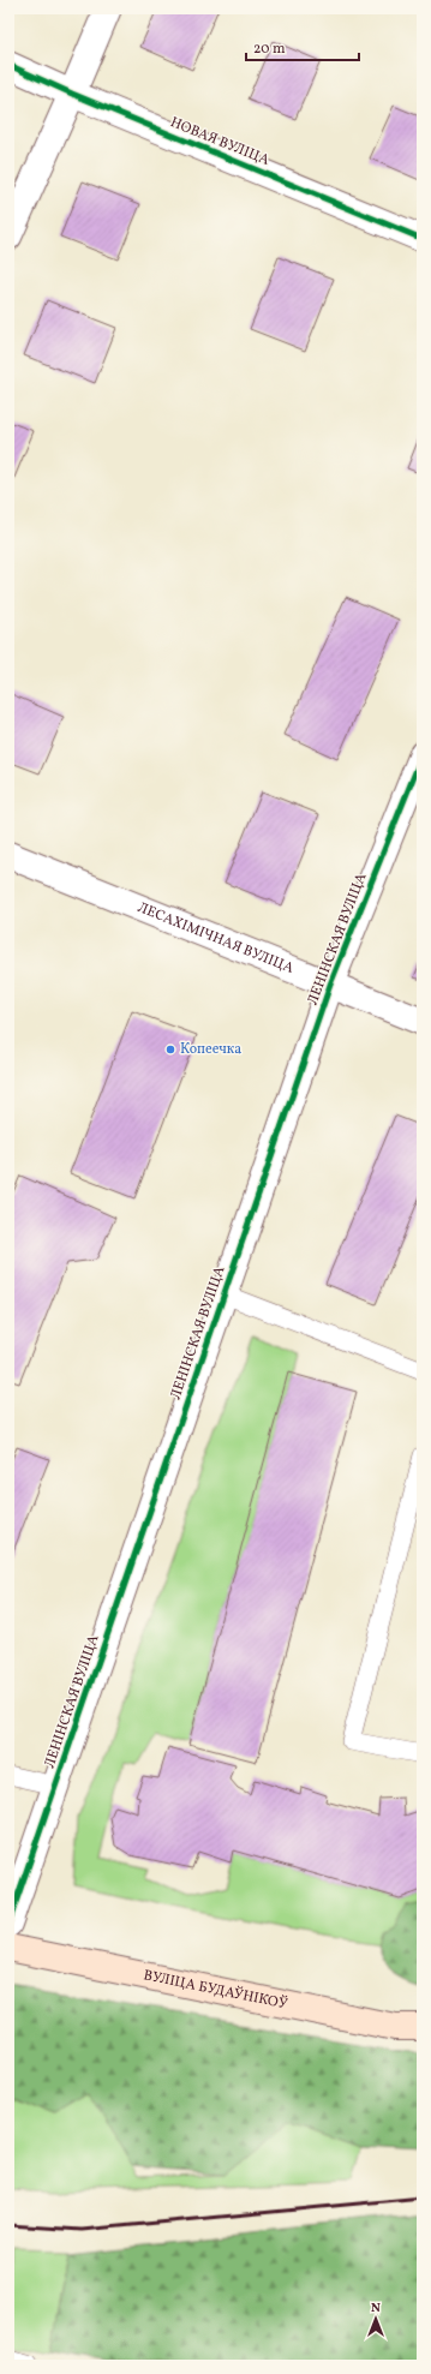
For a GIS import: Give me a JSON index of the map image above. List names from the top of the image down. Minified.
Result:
{"streets":{"main road":["ВУЛІЦА БУДАЎНІКОЎ"],"street":["НОВАЯ ВУЛІЦА","ЛЕСАХІМІЧНАЯ ВУЛІЦА","ЛЕНІНСКАЯ ВУЛІЦА"]},"crossings":[["ЛЕСАХІМІЧНАЯ ВУЛІЦА","ЛЕНІНСКАЯ ВУЛІЦА"]],"places":["Копеечка"],"scale_bar":"20 m","north":"top"}
